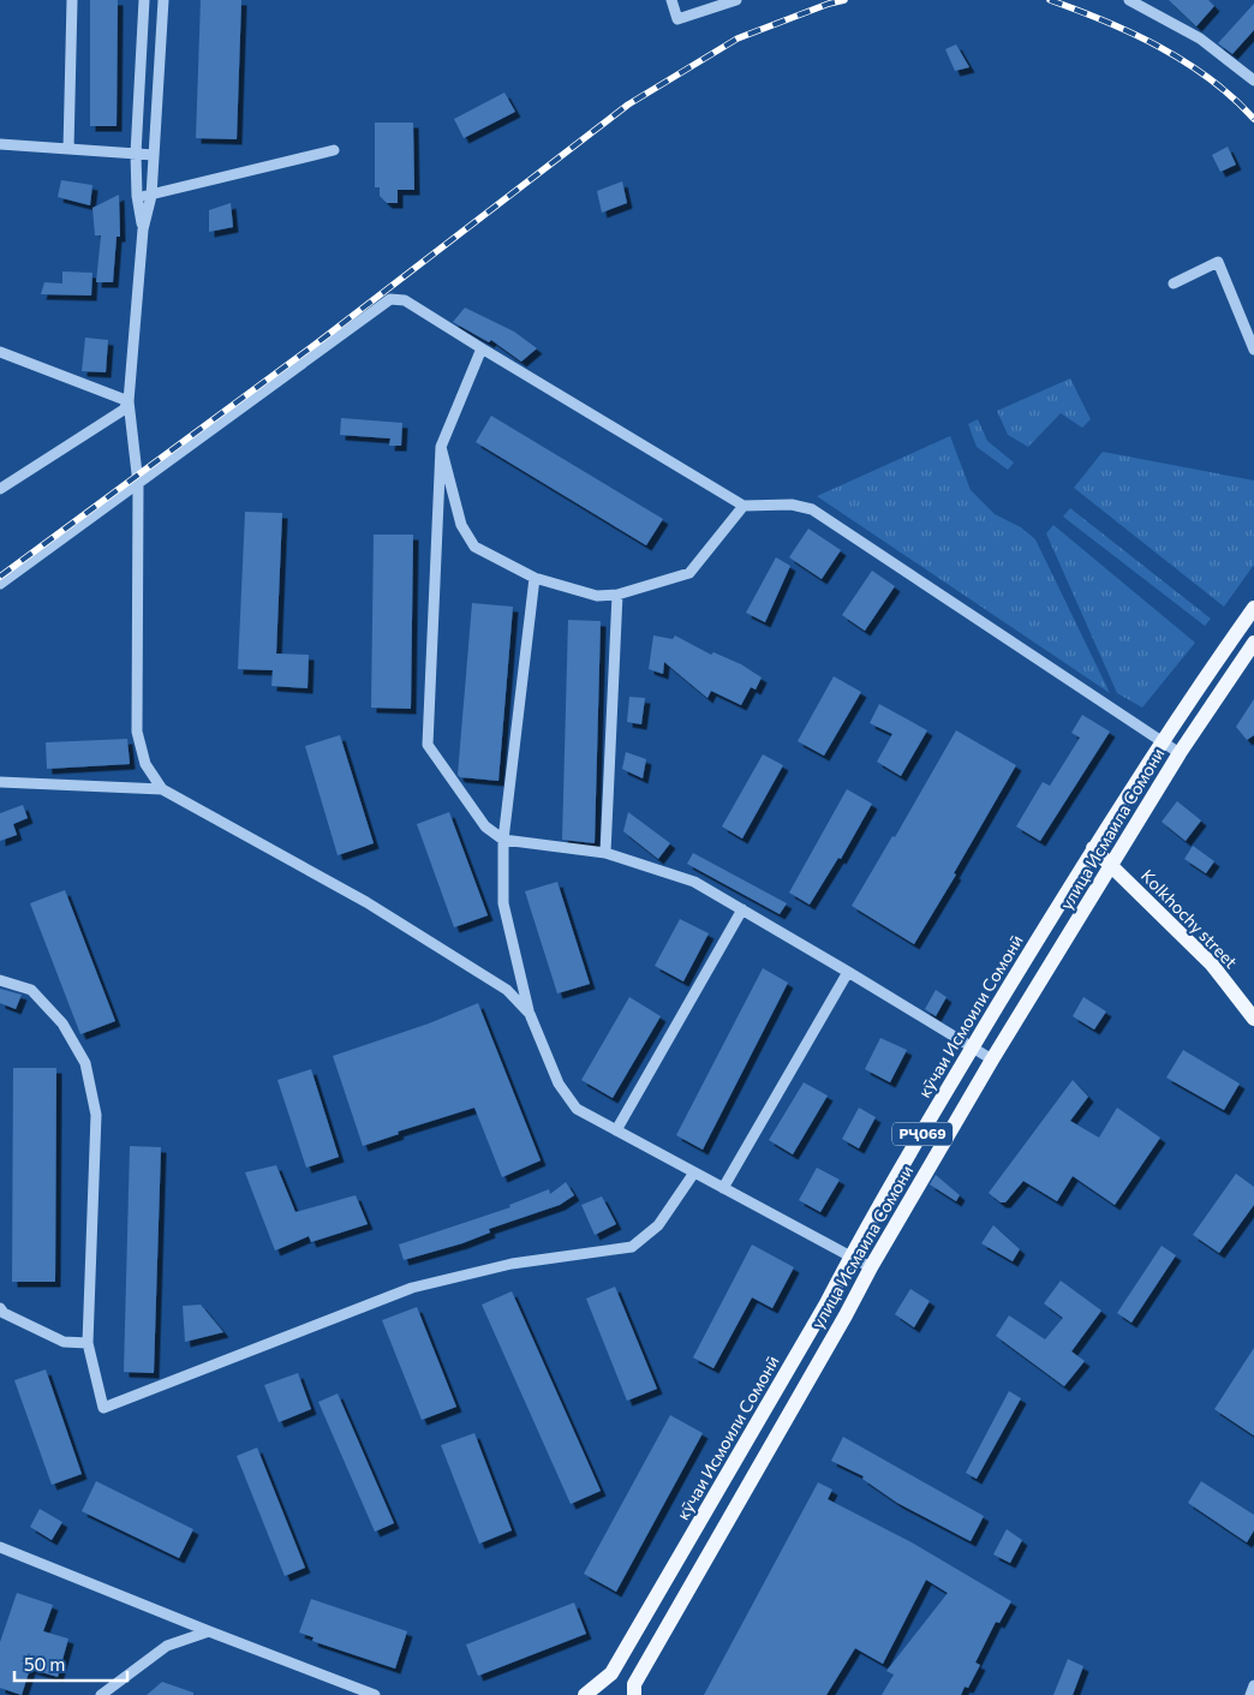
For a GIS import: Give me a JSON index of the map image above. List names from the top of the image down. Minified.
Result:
{"streets":{"main road":["улица Исмаила Сомони","Kolkhochy street","кӯчаи Исмоили Сомонӣ","РҶ069"]},"crossings":[["улица Исмаила Сомони","Kolkhochy street"],["Kolkhochy street","кӯчаи Исмоили Сомонӣ"]],"scale_bar":"50 m"}
